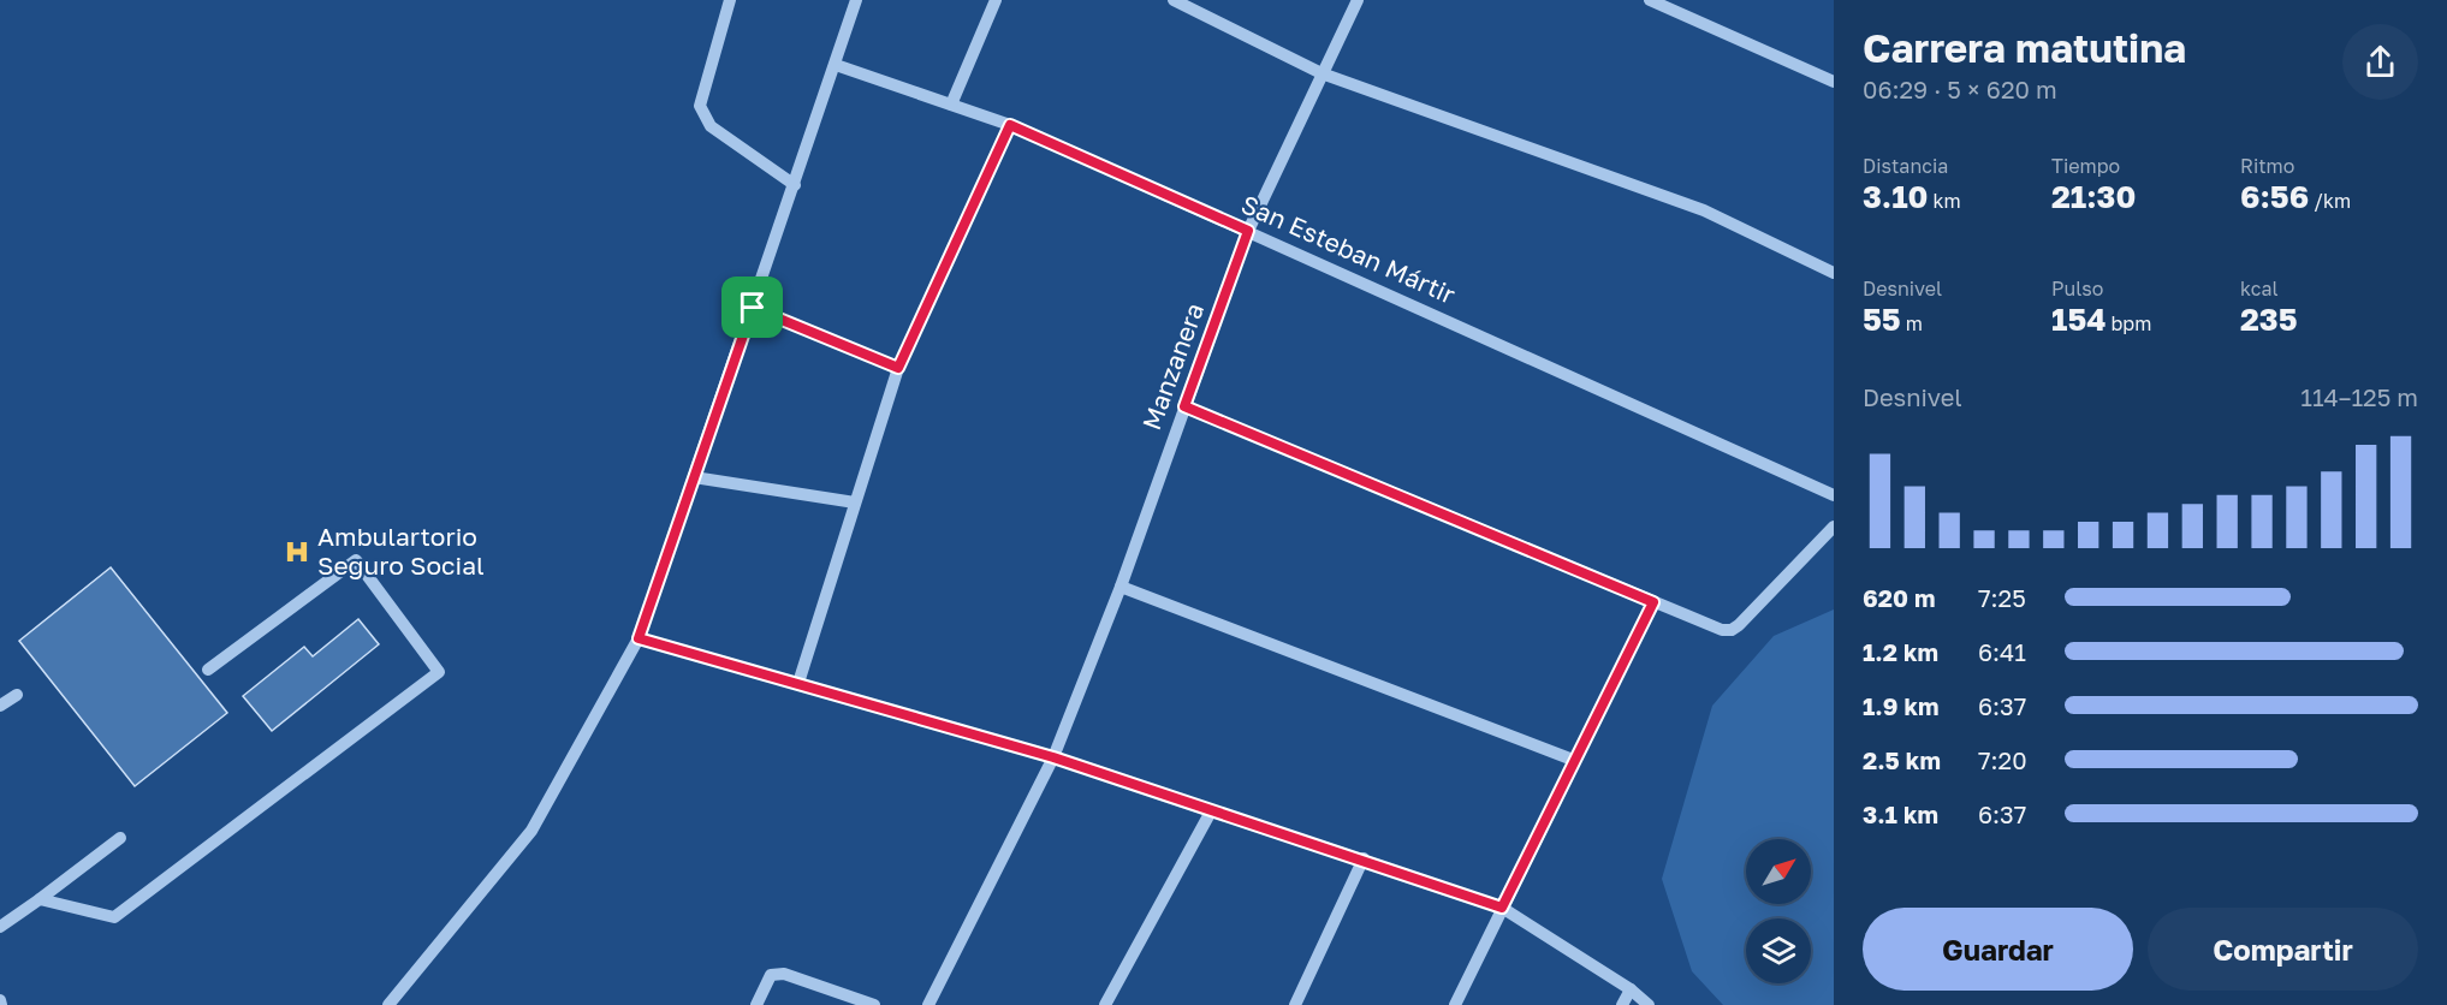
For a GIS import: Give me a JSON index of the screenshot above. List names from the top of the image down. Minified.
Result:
{"streets":{"street":["San Esteban Mártir","Manzanera"]},"crossings":[["San Esteban Mártir","Manzanera"]],"places":{"hospital":["Ambulartorio Seguro Social"]},"north":"top right","page":{"heading":["Carrera matutina","06:29 · 5 × 620 m"],"stats":[["Distancia","3.10 km"],["Tiempo","21:30"],["Ritmo","6:56 /km"],["Desnivel","55 m"],["Pulso","154 bpm"],["kcal","235"]],"chart":["Desnivel","114–125 m"],"list":[{"name":"620 m","note":"7:25"},{"name":"1.2 km","note":"6:41"},{"name":"1.9 km","note":"6:37"},{"name":"2.5 km","note":"7:20"},{"name":"3.1 km","note":"6:37"}],"buttons":["Guardar","Compartir"]}}
